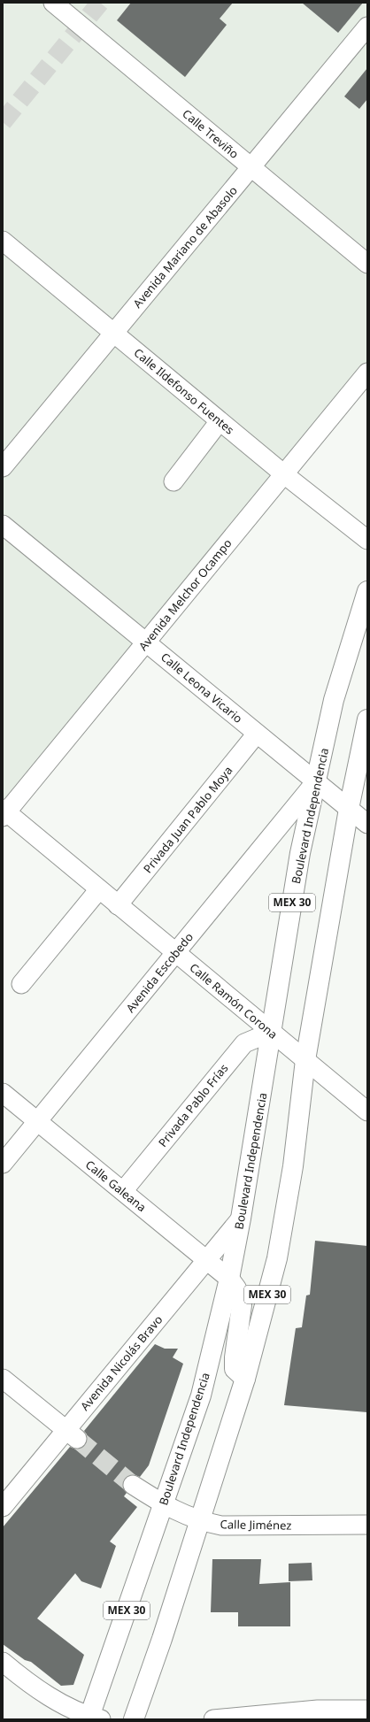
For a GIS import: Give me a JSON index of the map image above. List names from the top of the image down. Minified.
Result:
{"streets":{"main road":["Boulevard Independencia","MEX 30"],"street":["Calle Treviño","Avenida Mariano de Abasolo","Calle Ildefonso Fuentes","Avenida Melchor Ocampo","Calle Leona Vicario","Privada Juan Pablo Moya","Avenida Escobedo","Calle Ramón Corona","Privada Pablo Frías","Calle Galeana","Avenida Nicolás Bravo","Calle Jiménez"]},"crossings":[["Calle Treviño","Avenida Mariano de Abasolo"],["Avenida Mariano de Abasolo","Calle Ildefonso Fuentes"],["Calle Ildefonso Fuentes","Avenida Melchor Ocampo"],["Avenida Melchor Ocampo","Calle Leona Vicario"],["Avenida Melchor Ocampo","Calle Ramón Corona"],["Calle Leona Vicario","Boulevard Independencia"],["Calle Leona Vicario","Privada Juan Pablo Moya"],["Calle Leona Vicario","MEX 30"],["Calle Leona Vicario","Avenida Escobedo"],["Boulevard Independencia","Avenida Escobedo"],["Boulevard Independencia","Calle Ramón Corona"],["Boulevard Independencia","Privada Pablo Frías"],["Boulevard Independencia","Calle Galeana"],["Boulevard Independencia","Avenida Nicolás Bravo"],["Boulevard Independencia","Calle Jiménez"],["Privada Juan Pablo Moya","Calle Ramón Corona"],["MEX 30","Calle Ramón Corona"],["MEX 30","Calle Jiménez"],["Avenida Escobedo","Calle Ramón Corona"],["Avenida Escobedo","Calle Galeana"],["Calle Ramón Corona","Privada Pablo Frías"],["Privada Pablo Frías","Calle Galeana"],["Calle Galeana","Avenida Nicolás Bravo"]]}
